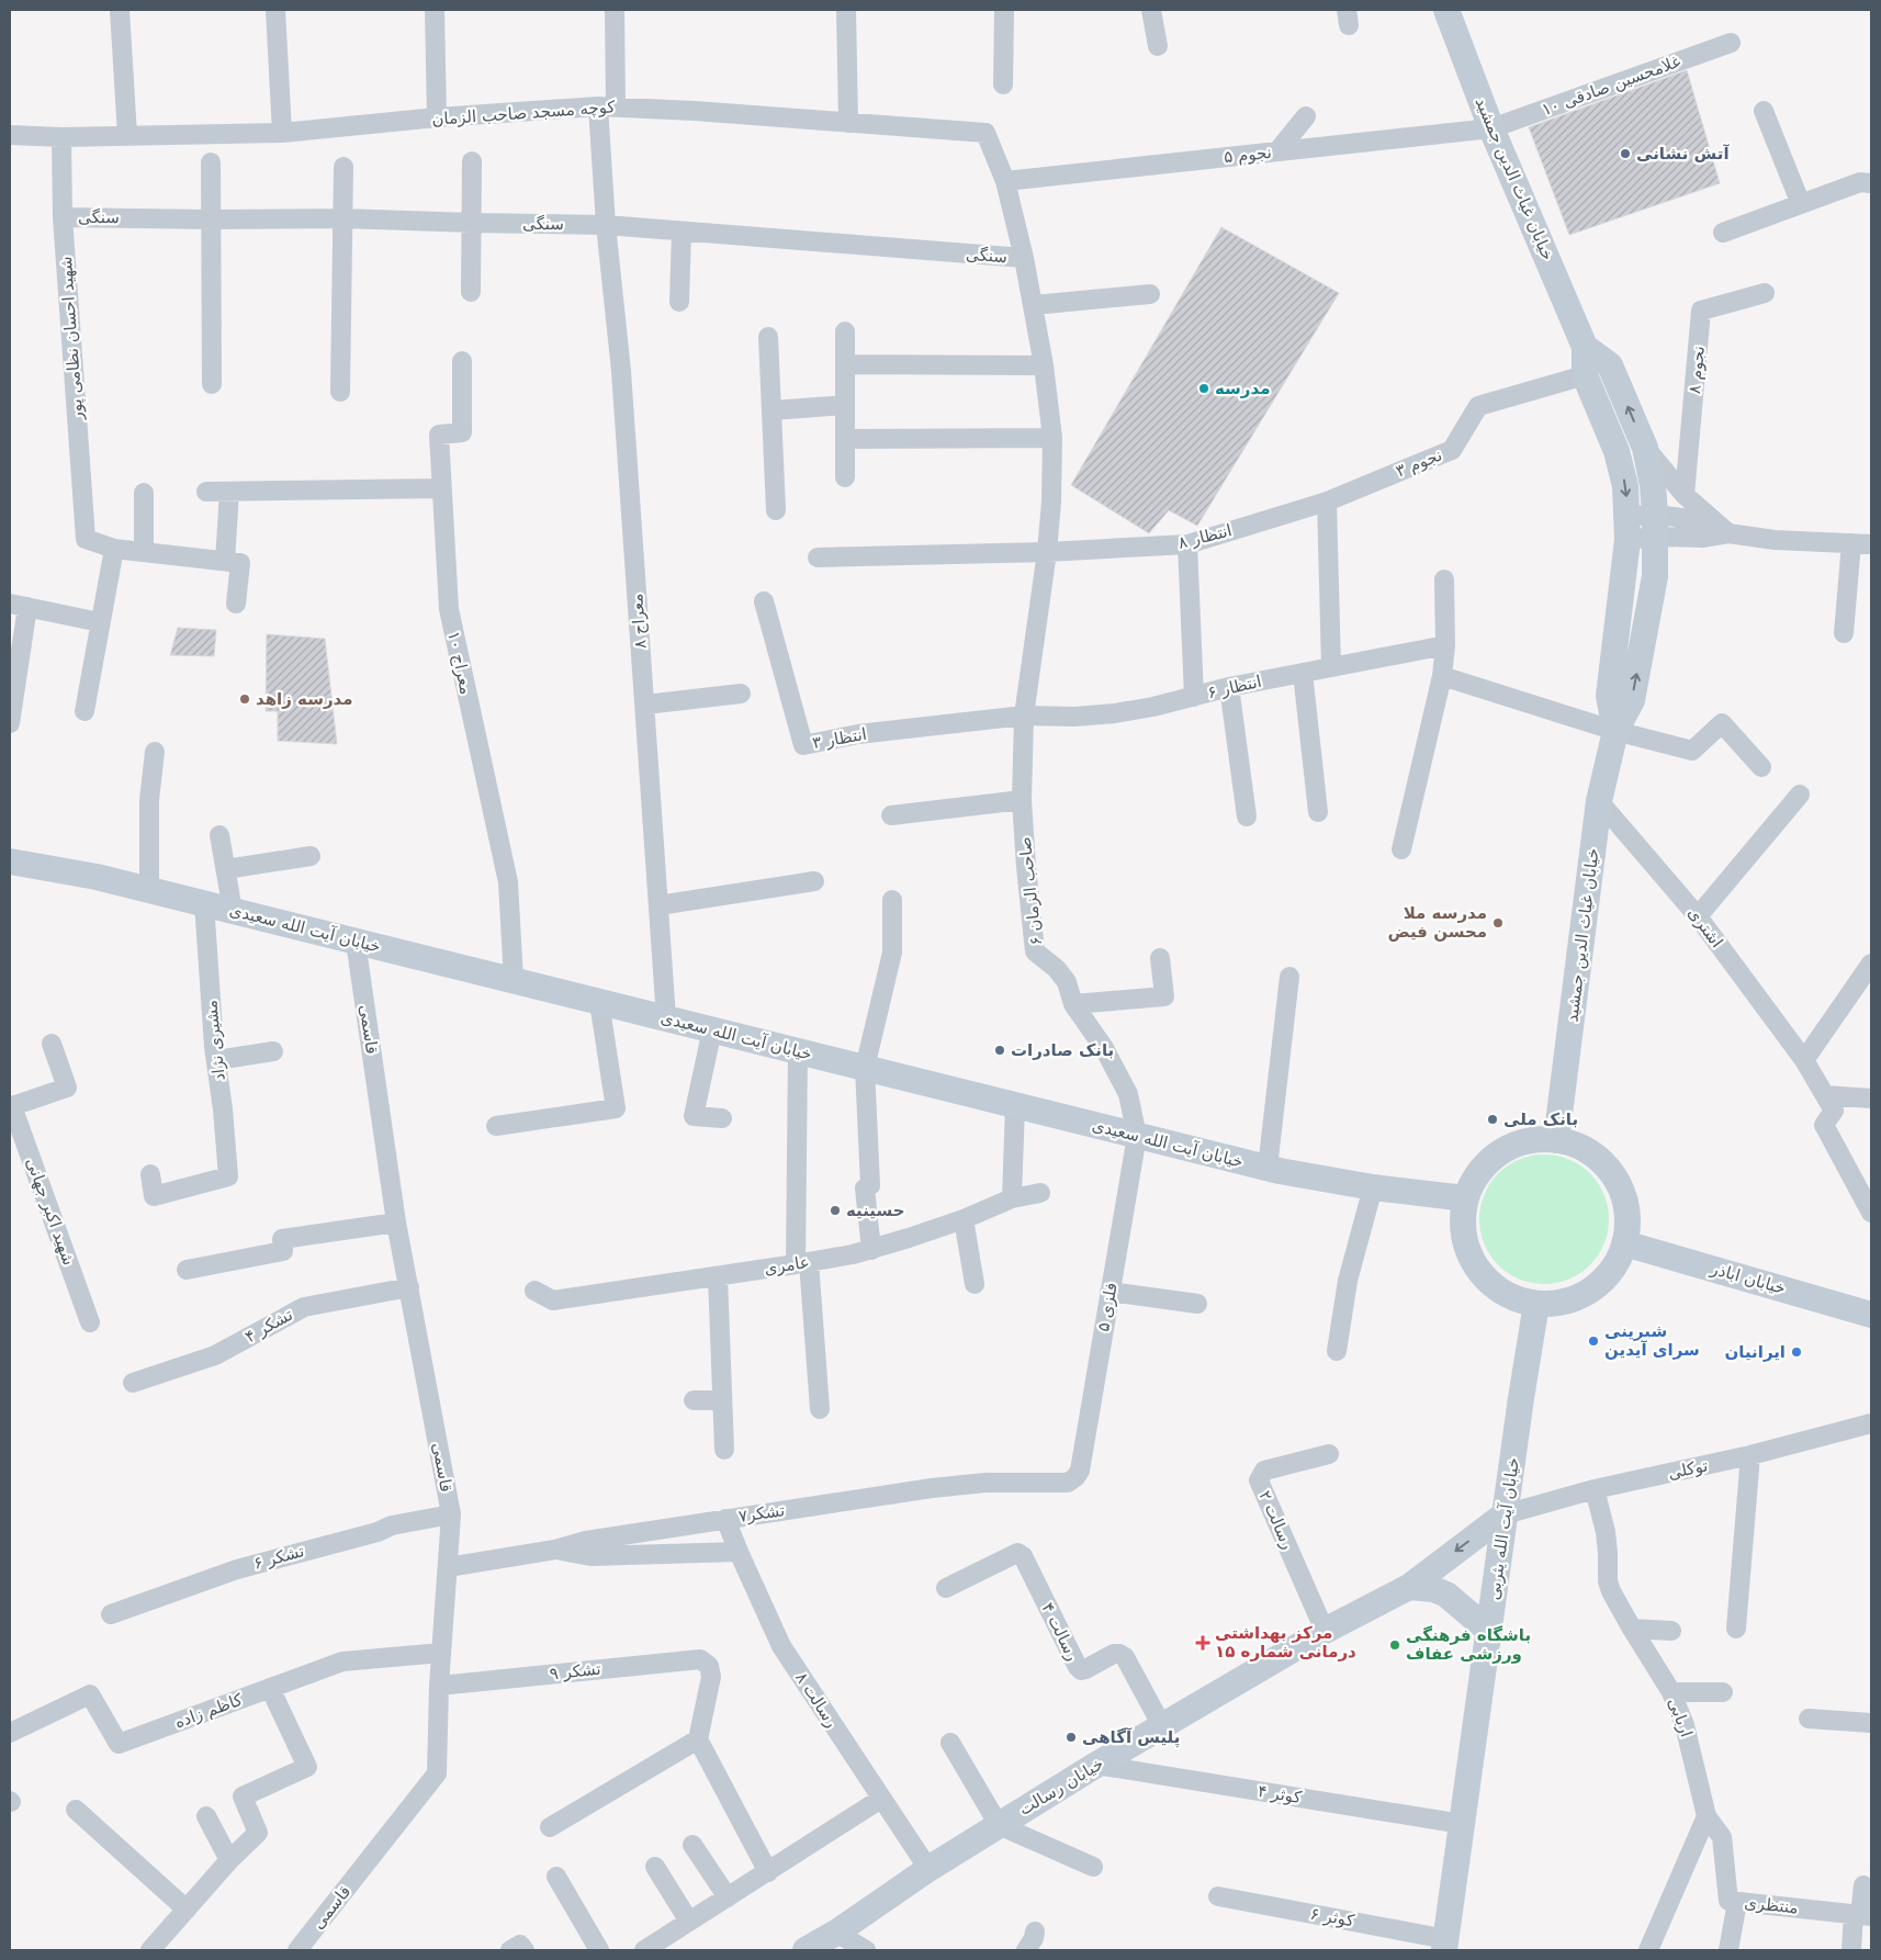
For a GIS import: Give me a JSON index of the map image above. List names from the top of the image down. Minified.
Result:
{"streets":{"main road":["خیابان غیاث الدین جمشید","خیابان آیت الله سعیدی","خیابان اباذر","خیابان آیت الله یثربی","خیابان رسالت"],"street":["غلامحسین صادقی ۱۰","کوچه مسجد صاحب الزمان","نجوم ۵","سنگی","شهید احسان نظامی پور","نجوم ۸","نجوم ۳","انتظار ۸","معراج ۸","معراج ۱۰","انتظار ۶","انتظار ۳","صاحب الزمان ۶","اشتری","قاسمی","مشیری نژاد","شهید اکبر جهانی","عامری","فلزی ۵","تشکر ۴","توکلی","تشکر۷","رسالت ۲","تشکر ۶","رسالت ۴","تشکر ۹","رسالت ۸","کاظم زاده","اربابی","کوثر ۴","منتظری","کوثر ۶"]},"crossings":[["غلامحسین صادقی ۱۰","نجوم ۵"],["غلامحسین صادقی ۱۰","خیابان غیاث الدین جمشید"],["کوچه مسجد صاحب الزمان","نجوم ۵"],["کوچه مسجد صاحب الزمان","شهید احسان نظامی پور"],["کوچه مسجد صاحب الزمان","معراج ۸"],["کوچه مسجد صاحب الزمان","صاحب الزمان ۶"],["نجوم ۵","خیابان غیاث الدین جمشید"],["نجوم ۵","صاحب الزمان ۶"],["خیابان غیاث الدین جمشید","نجوم ۳"],["خیابان غیاث الدین جمشید","اشتری"],["خیابان غیاث الدین جمشید","خیابان آیت الله سعیدی"],["خیابان غیاث الدین جمشید","خیابان اباذر"],["خیابان غیاث الدین جمشید","خیابان آیت الله یثربی"],["سنگی","شهید احسان نظامی پور"],["سنگی","معراج ۸"],["سنگی","صاحب الزمان ۶"],["نجوم ۳","انتظار ۸"],["انتظار ۸","صاحب الزمان ۶"],["معراج ۸","خیابان آیت الله سعیدی"],["معراج ۱۰","خیابان آیت الله سعیدی"],["انتظار ۶","انتظار ۳"],["انتظار ۶","صاحب الزمان ۶"],["انتظار ۳","صاحب الزمان ۶"],["صاحب الزمان ۶","خیابان آیت الله سعیدی"],["صاحب الزمان ۶","فلزی ۵"],["خیابان آیت الله سعیدی","قاسمی"],["خیابان آیت الله سعیدی","مشیری نژاد"],["خیابان آیت الله سعیدی","خیابان اباذر"],["خیابان آیت الله سعیدی","فلزی ۵"],["خیابان آیت الله سعیدی","خیابان آیت الله یثربی"],["قاسمی","تشکر ۴"],["قاسمی","تشکر۷"],["قاسمی","تشکر ۶"],["قاسمی","تشکر ۹"],["قاسمی","کاظم زاده"],["خیابان اباذر","خیابان آیت الله یثربی"],["فلزی ۵","تشکر۷"],["توکلی","خیابان آیت الله یثربی"],["توکلی","اربابی"],["توکلی","خیابان رسالت"],["تشکر۷","رسالت ۸"],["رسالت ۲","خیابان رسالت"],["خیابان آیت الله یثربی","خیابان رسالت"],["خیابان آیت الله یثربی","کوثر ۴"],["خیابان آیت الله یثربی","کوثر ۶"],["رسالت ۴","خیابان رسالت"],["رسالت ۸","خیابان رسالت"],["اربابی","منتظری"],["خیابان رسالت","کوثر ۴"]],"places":{"other":["آتش نشانی","مدرسه","مدرسه زاهد","مدرسه ملا محسن فیض","بانک صادرات","بانک ملی","حسینیه","شیرینی سرای آیدین","ایرانیان","باشگاه فرهنگی ورزشی عفاف","پلیس آگاهی"],"health":["مرکز بهداشتی درمانی شماره ۱۵"]}}
